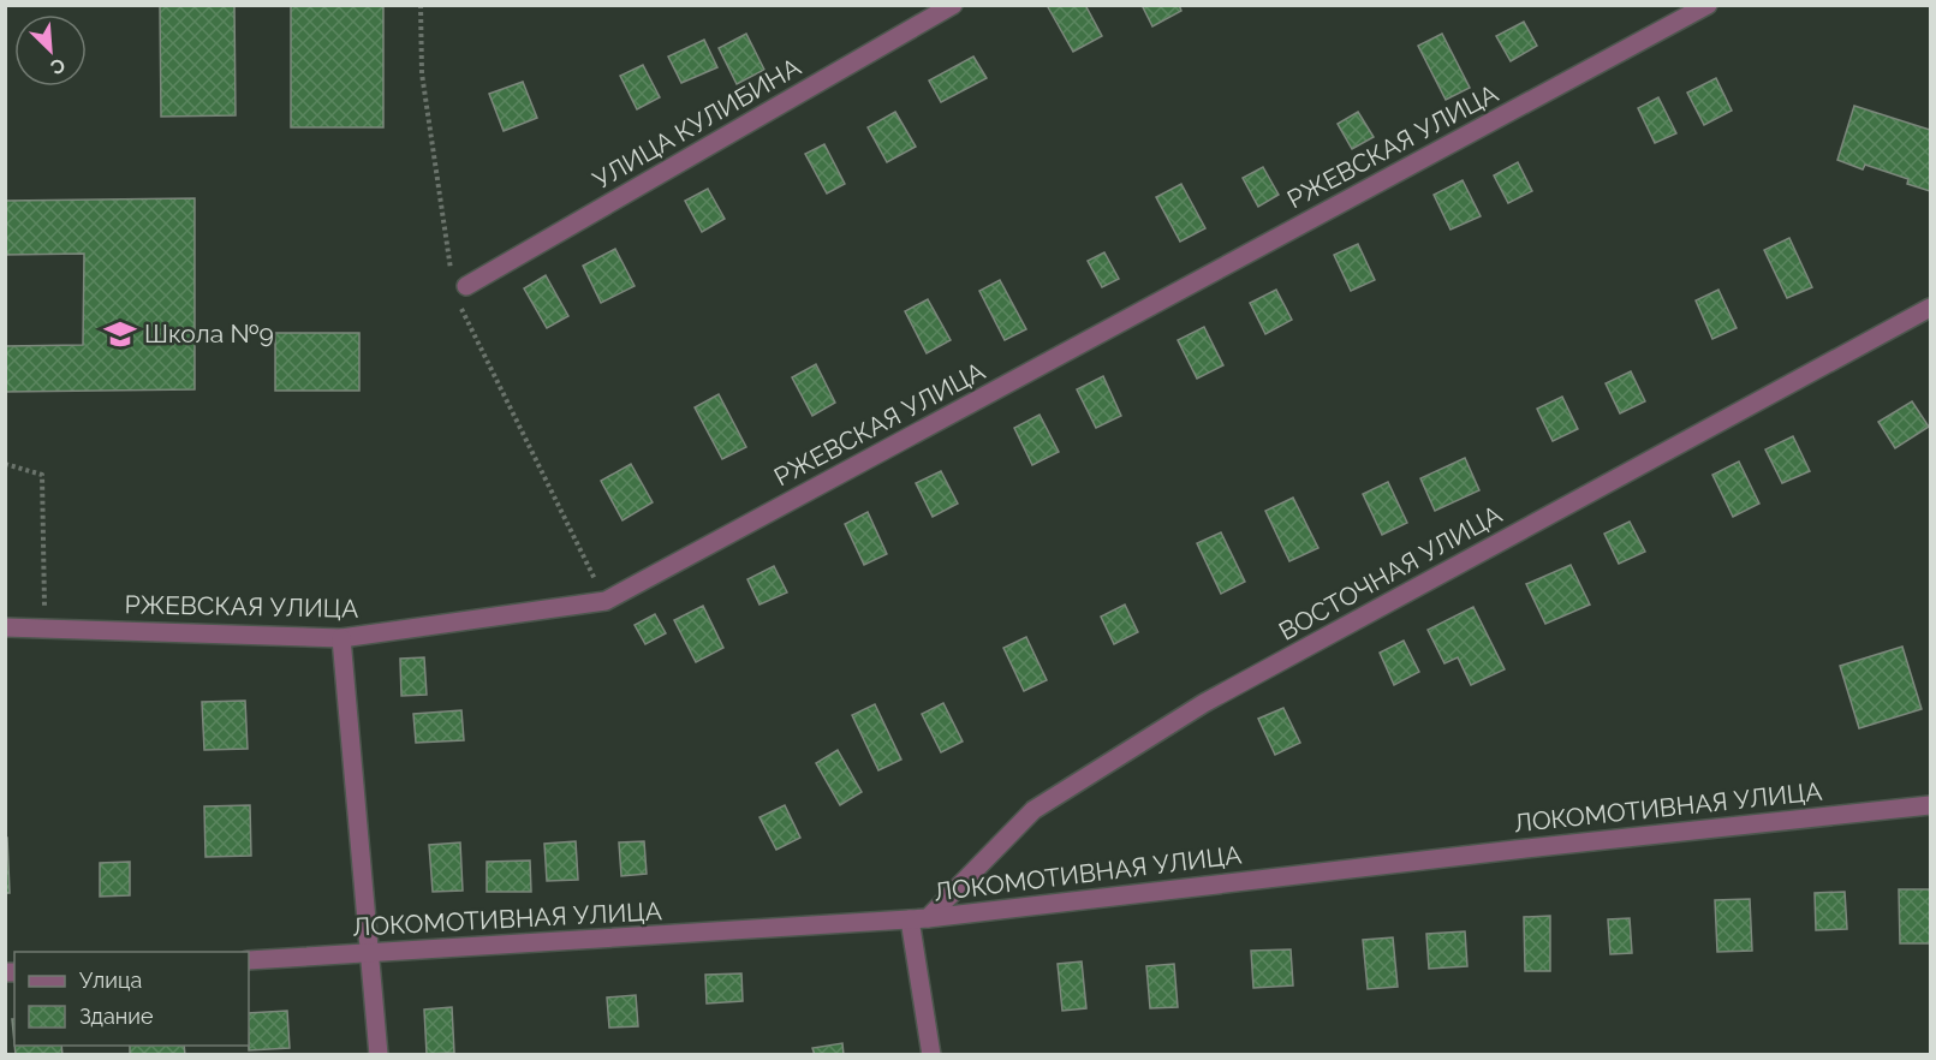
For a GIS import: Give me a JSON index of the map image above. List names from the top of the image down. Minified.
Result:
{"streets":{"street":["УЛИЦА КУЛИБИНА","РЖЕВСКАЯ УЛИЦА","ВОСТОЧНАЯ УЛИЦА","ЛОКОМОТИВНАЯ УЛИЦА"]},"crossings":[["ВОСТОЧНАЯ УЛИЦА","ЛОКОМОТИВНАЯ УЛИЦА"]],"places":{"school or university":["Школа №9"]},"legend":["Улица","Здание"],"north":"bottom right"}
